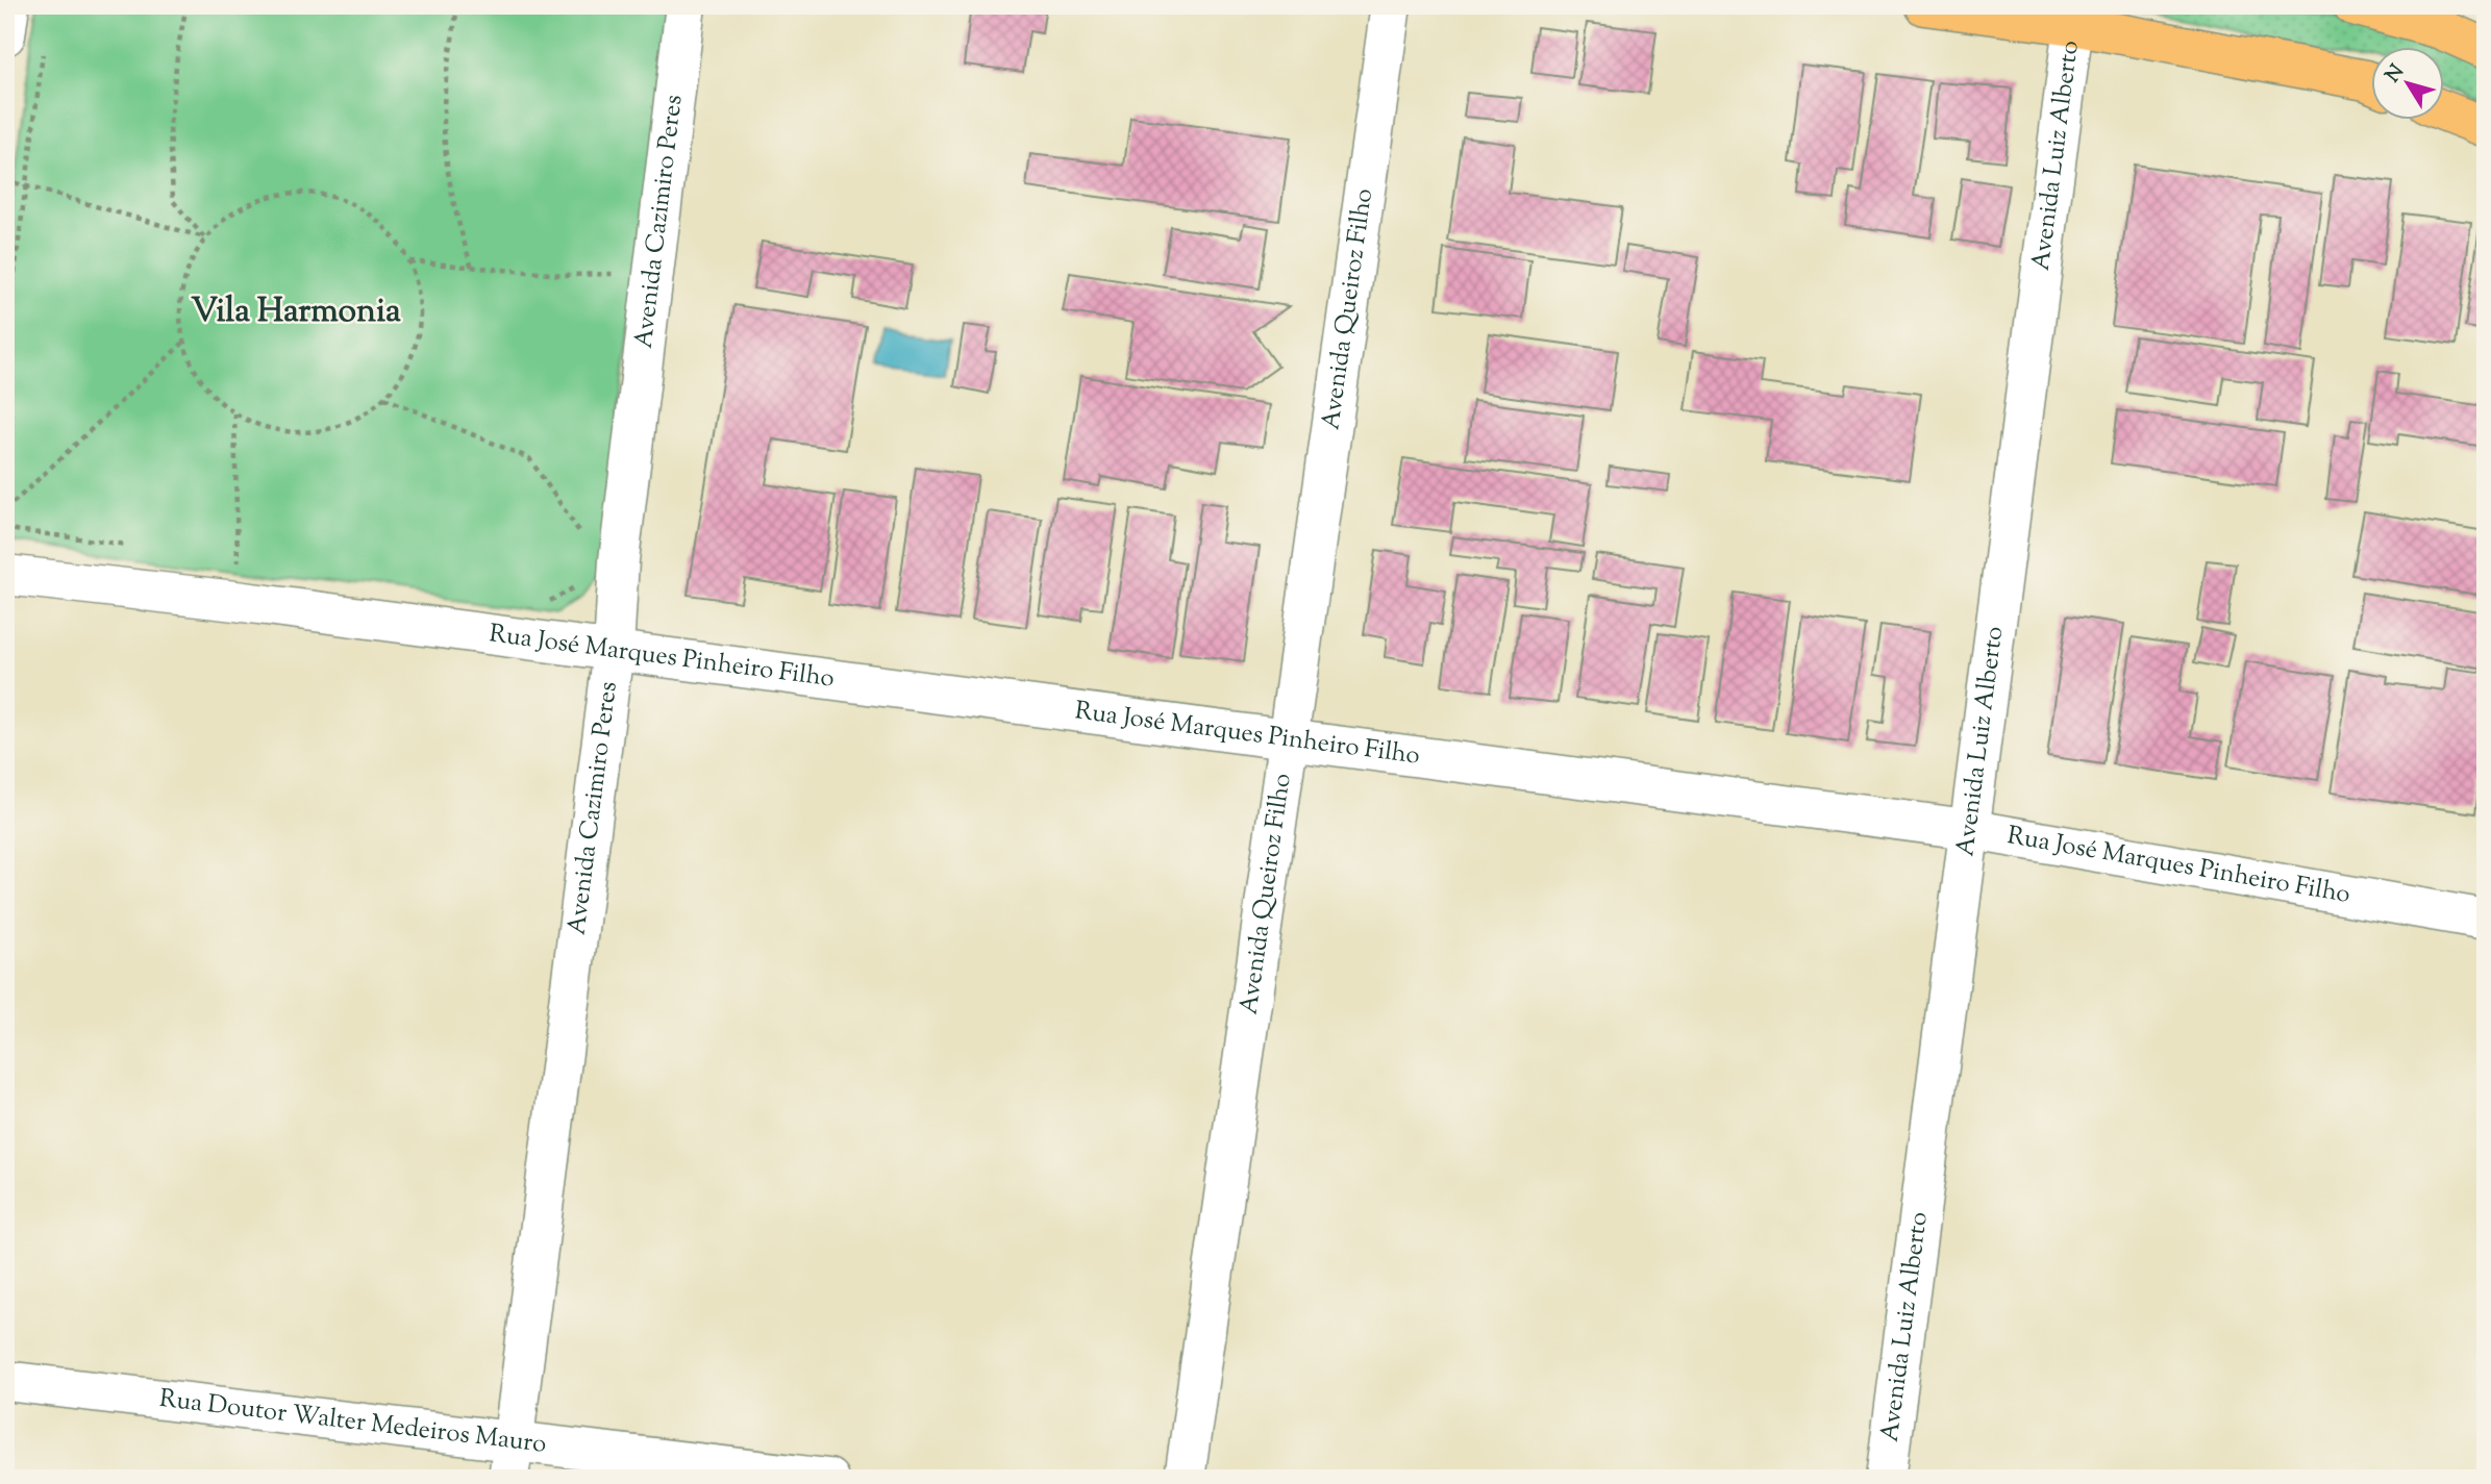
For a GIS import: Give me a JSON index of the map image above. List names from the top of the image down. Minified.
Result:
{"streets":{"street":["Avenida Luiz Alberto","Avenida Cazimiro Peres","Avenida Queiroz Filho","Rua José Marques Pinheiro Filho","Rua Doutor Walter Medeiros Mauro"]},"crossings":[["Avenida Luiz Alberto","Rua José Marques Pinheiro Filho"],["Avenida Cazimiro Peres","Rua José Marques Pinheiro Filho"],["Avenida Cazimiro Peres","Rua Doutor Walter Medeiros Mauro"],["Avenida Queiroz Filho","Rua José Marques Pinheiro Filho"]],"districts":["Vila Harmonia"],"north":"top left"}
